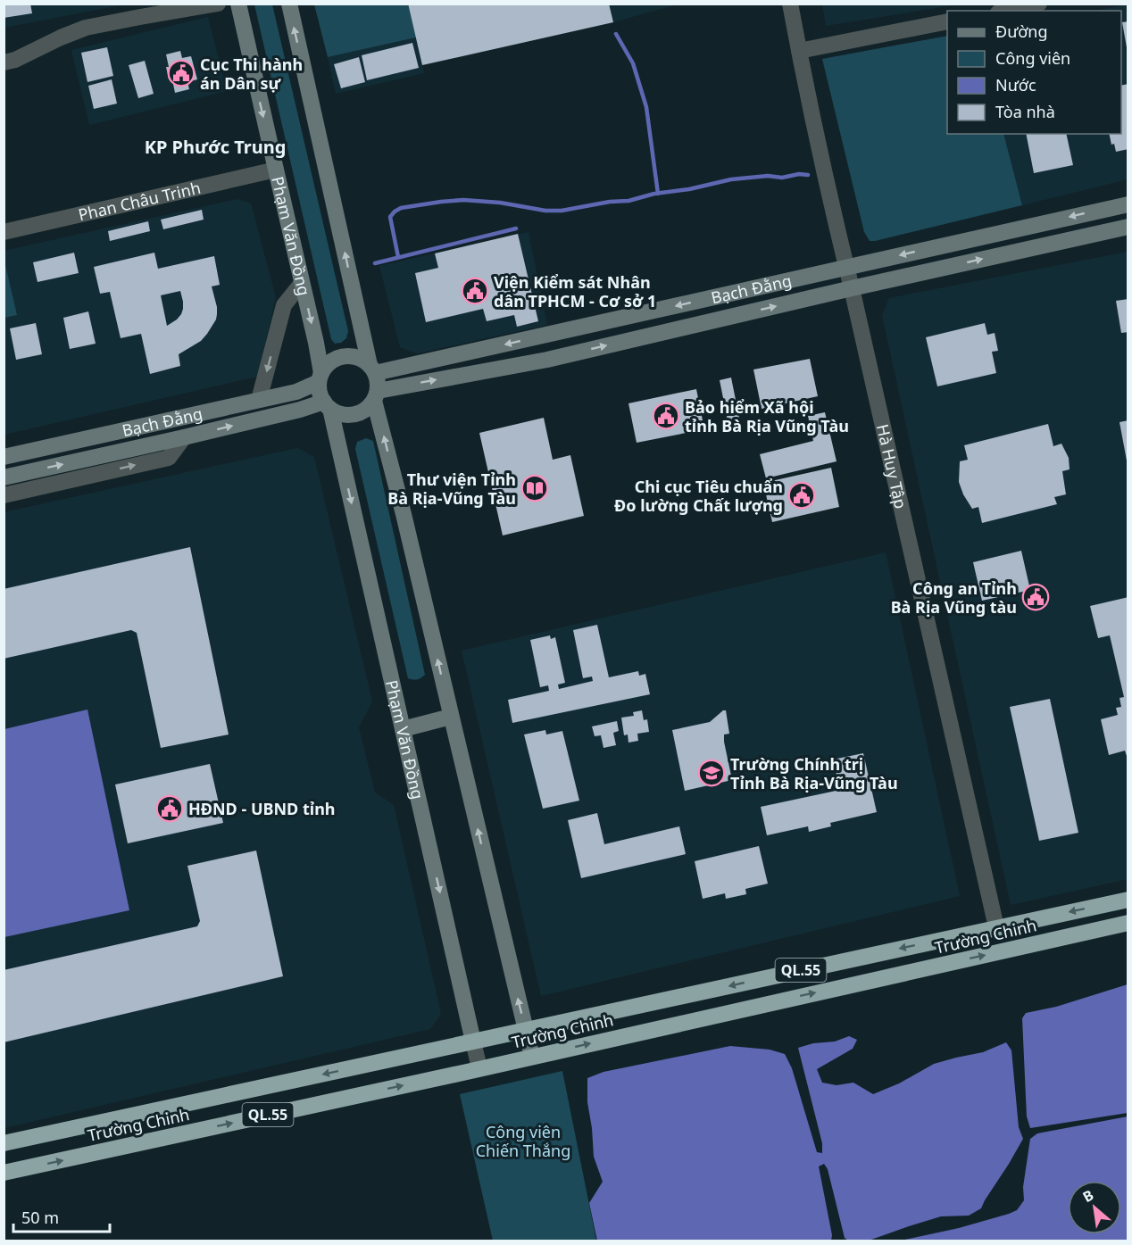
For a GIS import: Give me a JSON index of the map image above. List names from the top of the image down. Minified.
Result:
{"streets":{"highway":["Trường Chinh","QL.55"],"street":["Phan Châu Trinh","Phạm Văn Đồng","Bạch Đằng","Hà Huy Tập"]},"crossings":[["Phan Châu Trinh","Phạm Văn Đồng"],["Phạm Văn Đồng","Bạch Đằng"],["Phạm Văn Đồng","Trường Chinh"],["Bạch Đằng","Hà Huy Tập"],["Hà Huy Tập","Trường Chinh"]],"districts":["KP Phước Trung"],"parks":["Công viên Chiến Thắng"],"places":{"public building":["Cục Thi hành án Dân sự","Viện Kiểm sát Nhân dân TPHCM - Cơ sở 1","Bảo hiểm Xã hội tỉnh Bà Rịa Vũng Tàu","Chi cục Tiêu chuẩn Đo lường Chất lượng","Công an Tỉnh Bà Rịa Vũng tàu","HĐND - UBND tỉnh"],"library":["Thư viện Tỉnh Bà Rịa-Vũng Tàu"],"school or university":["Trường Chính trị Tỉnh Bà Rịa-Vũng Tàu"]},"legend":["Đường","Công viên","Nước","Tòa nhà"],"scale_bar":"50 m","north":"top left"}
